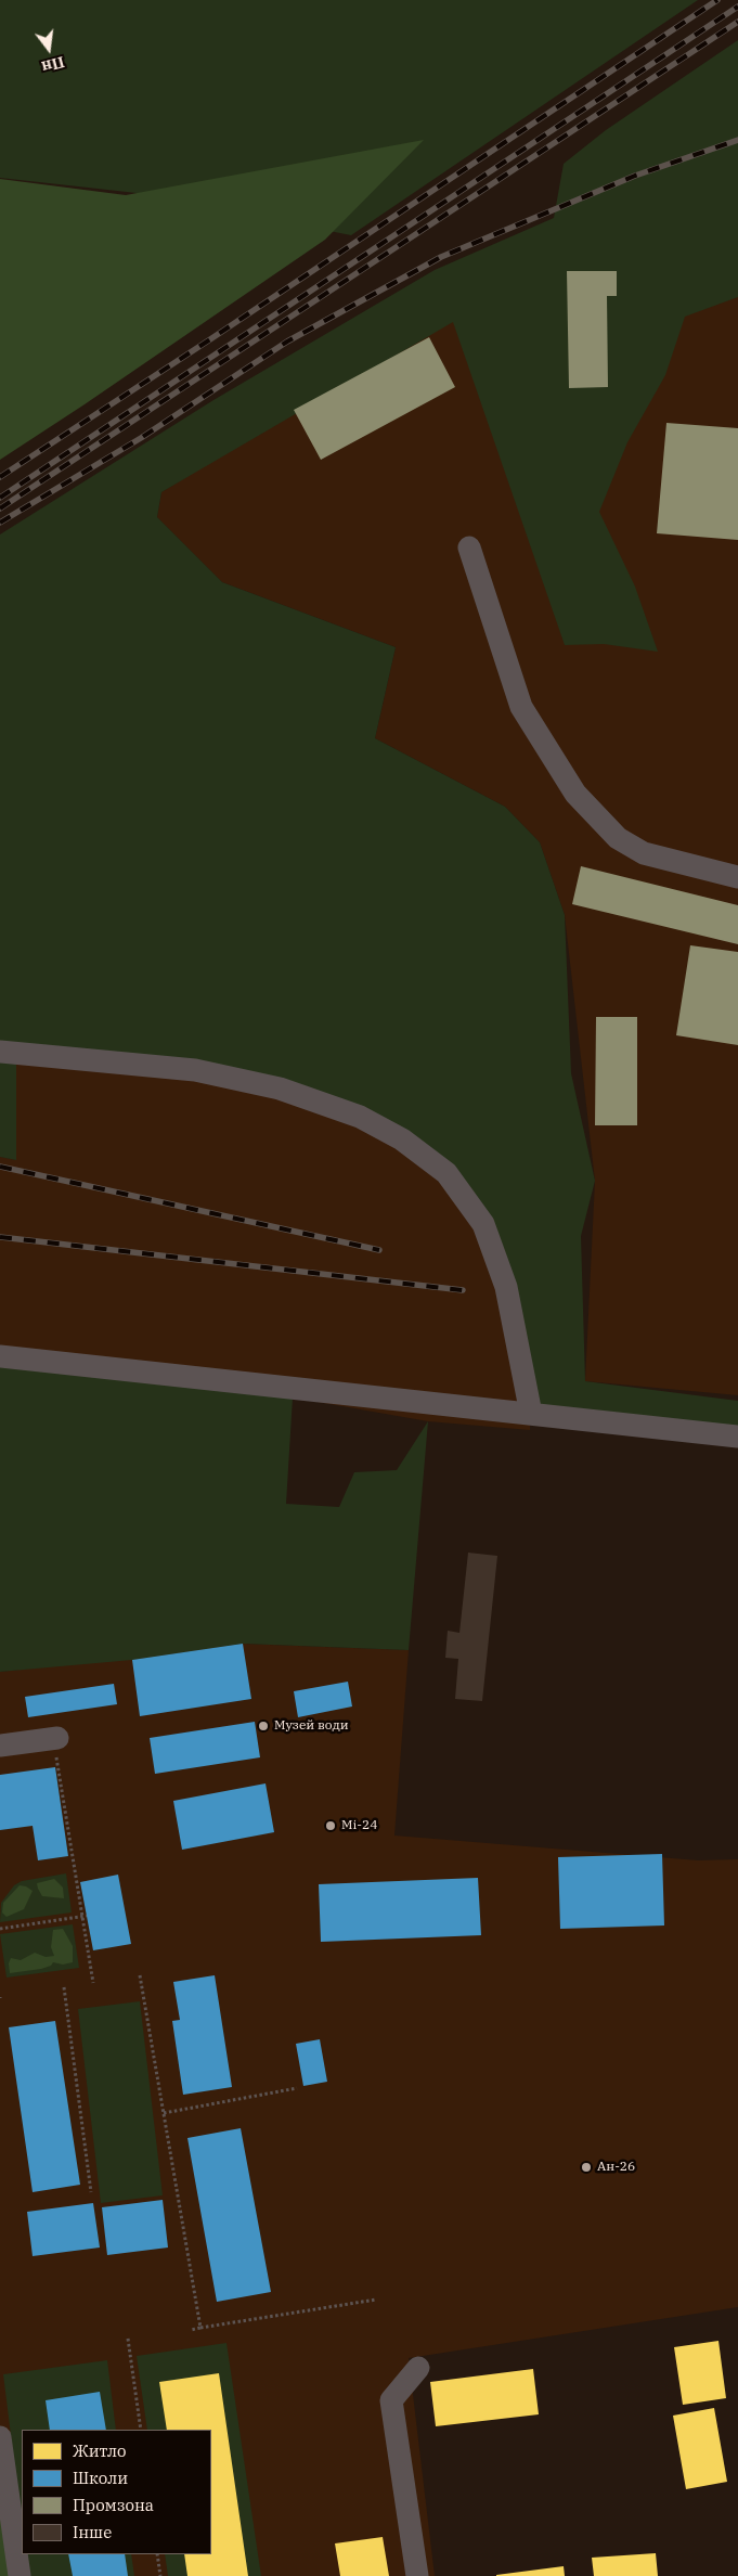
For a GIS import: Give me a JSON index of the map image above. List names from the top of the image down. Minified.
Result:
{"places":["Музей води","Мі-24","Ан-26"],"legend":["Житло","Школи","Промзона","Інше"],"north":"bottom"}
